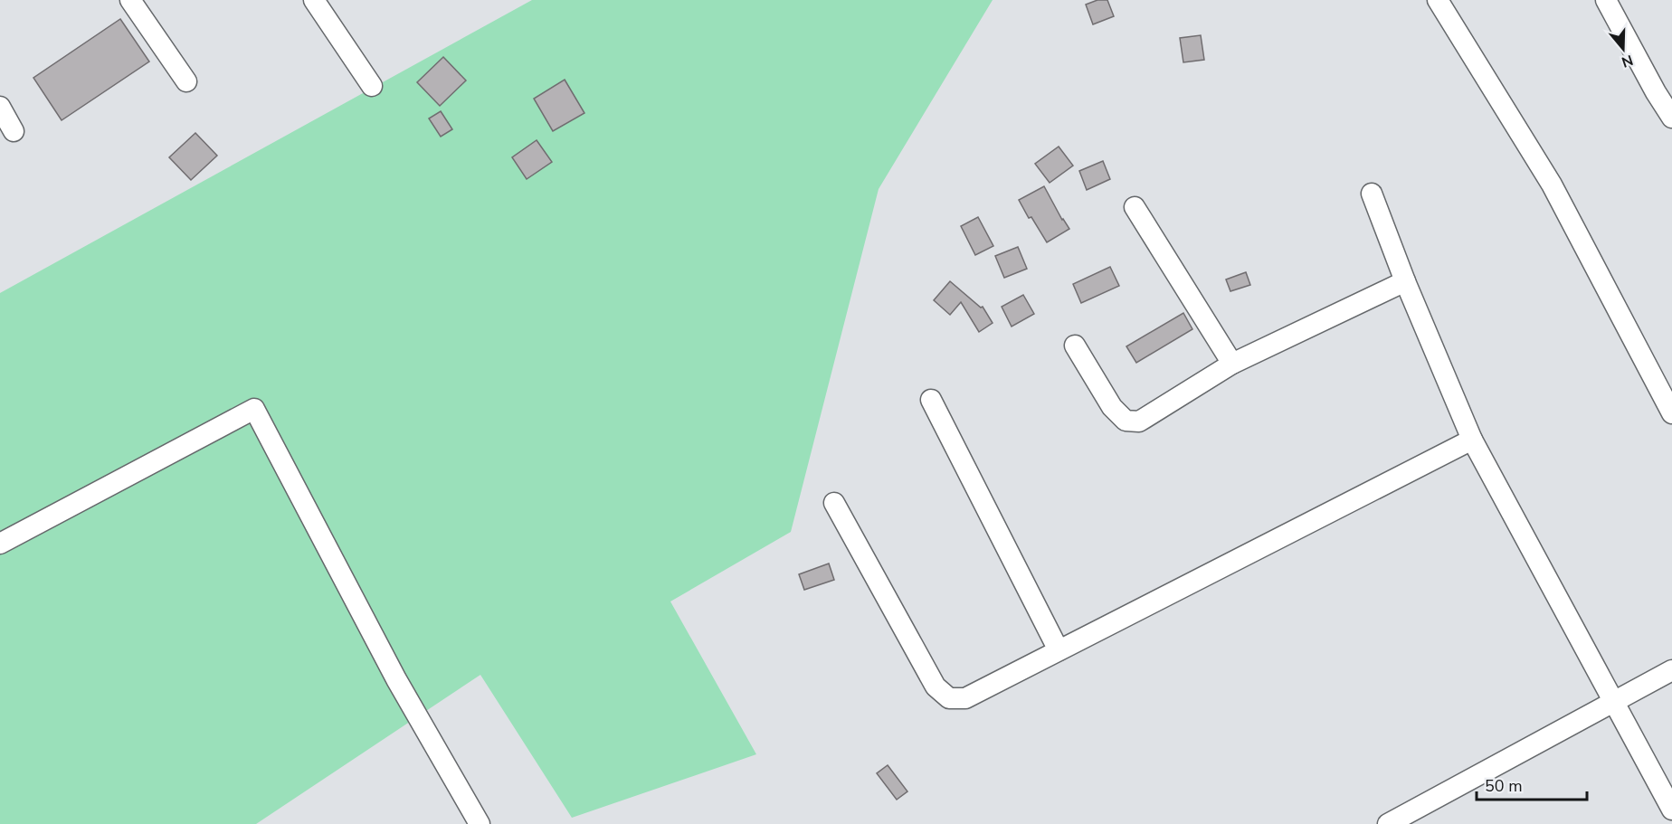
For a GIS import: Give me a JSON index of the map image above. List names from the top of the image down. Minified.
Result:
{"scale_bar":"50 m","north":"bottom"}
